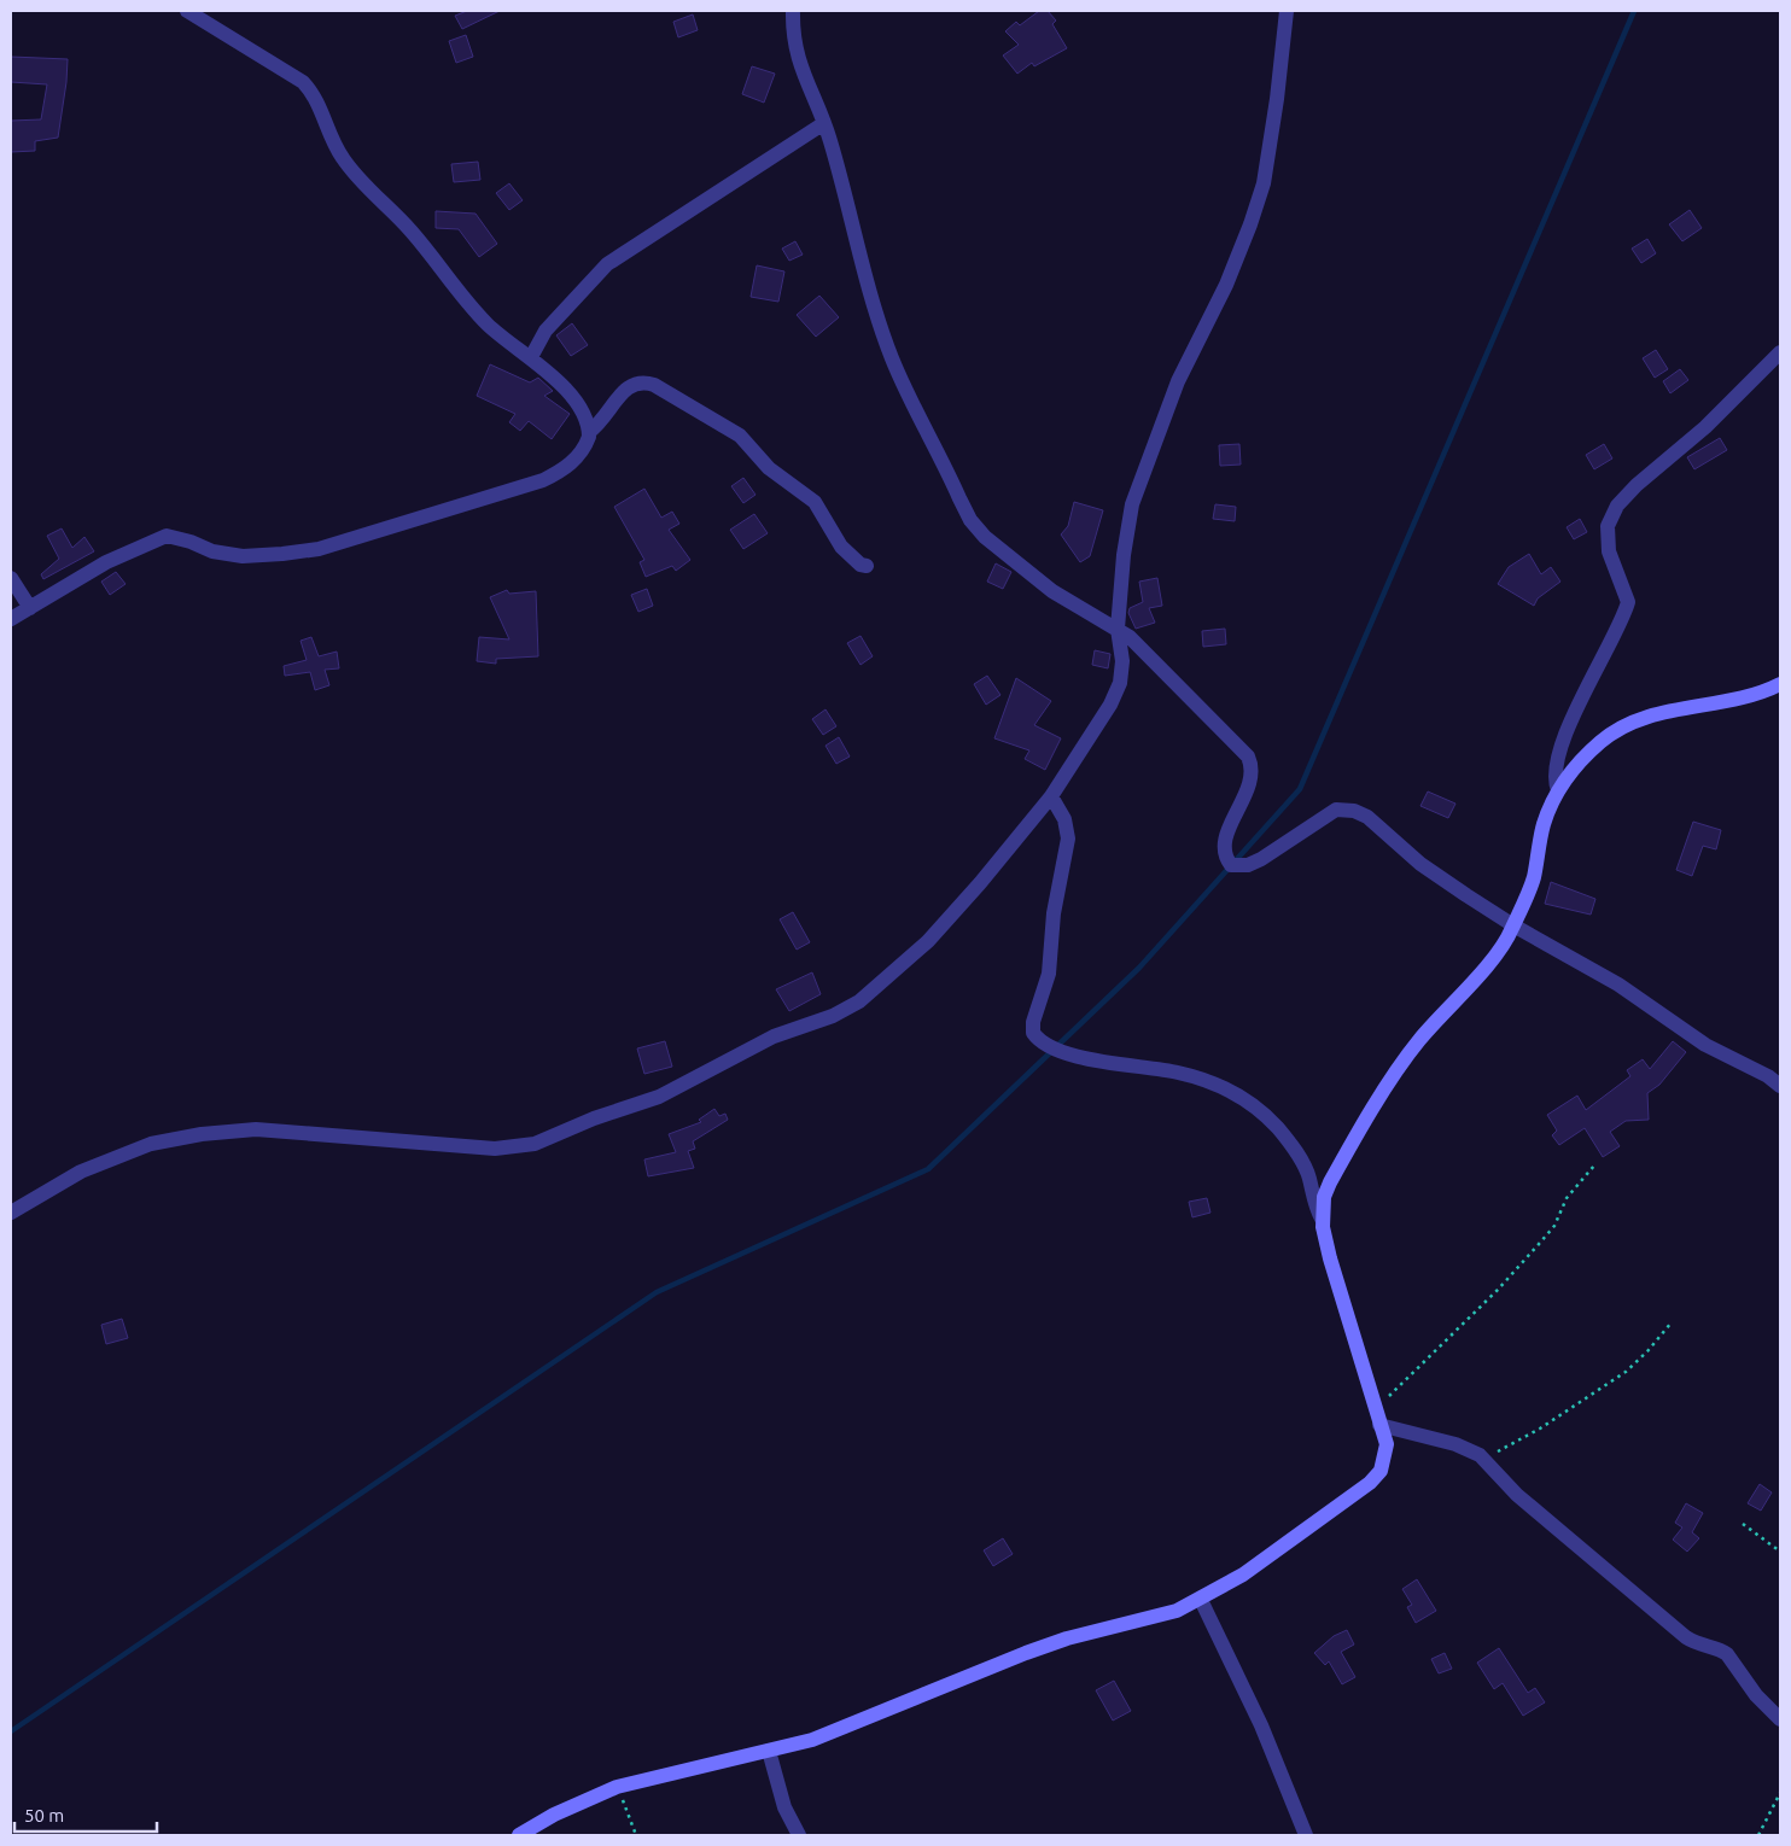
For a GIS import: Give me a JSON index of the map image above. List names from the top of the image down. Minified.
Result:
{"scale_bar":"50 m"}
